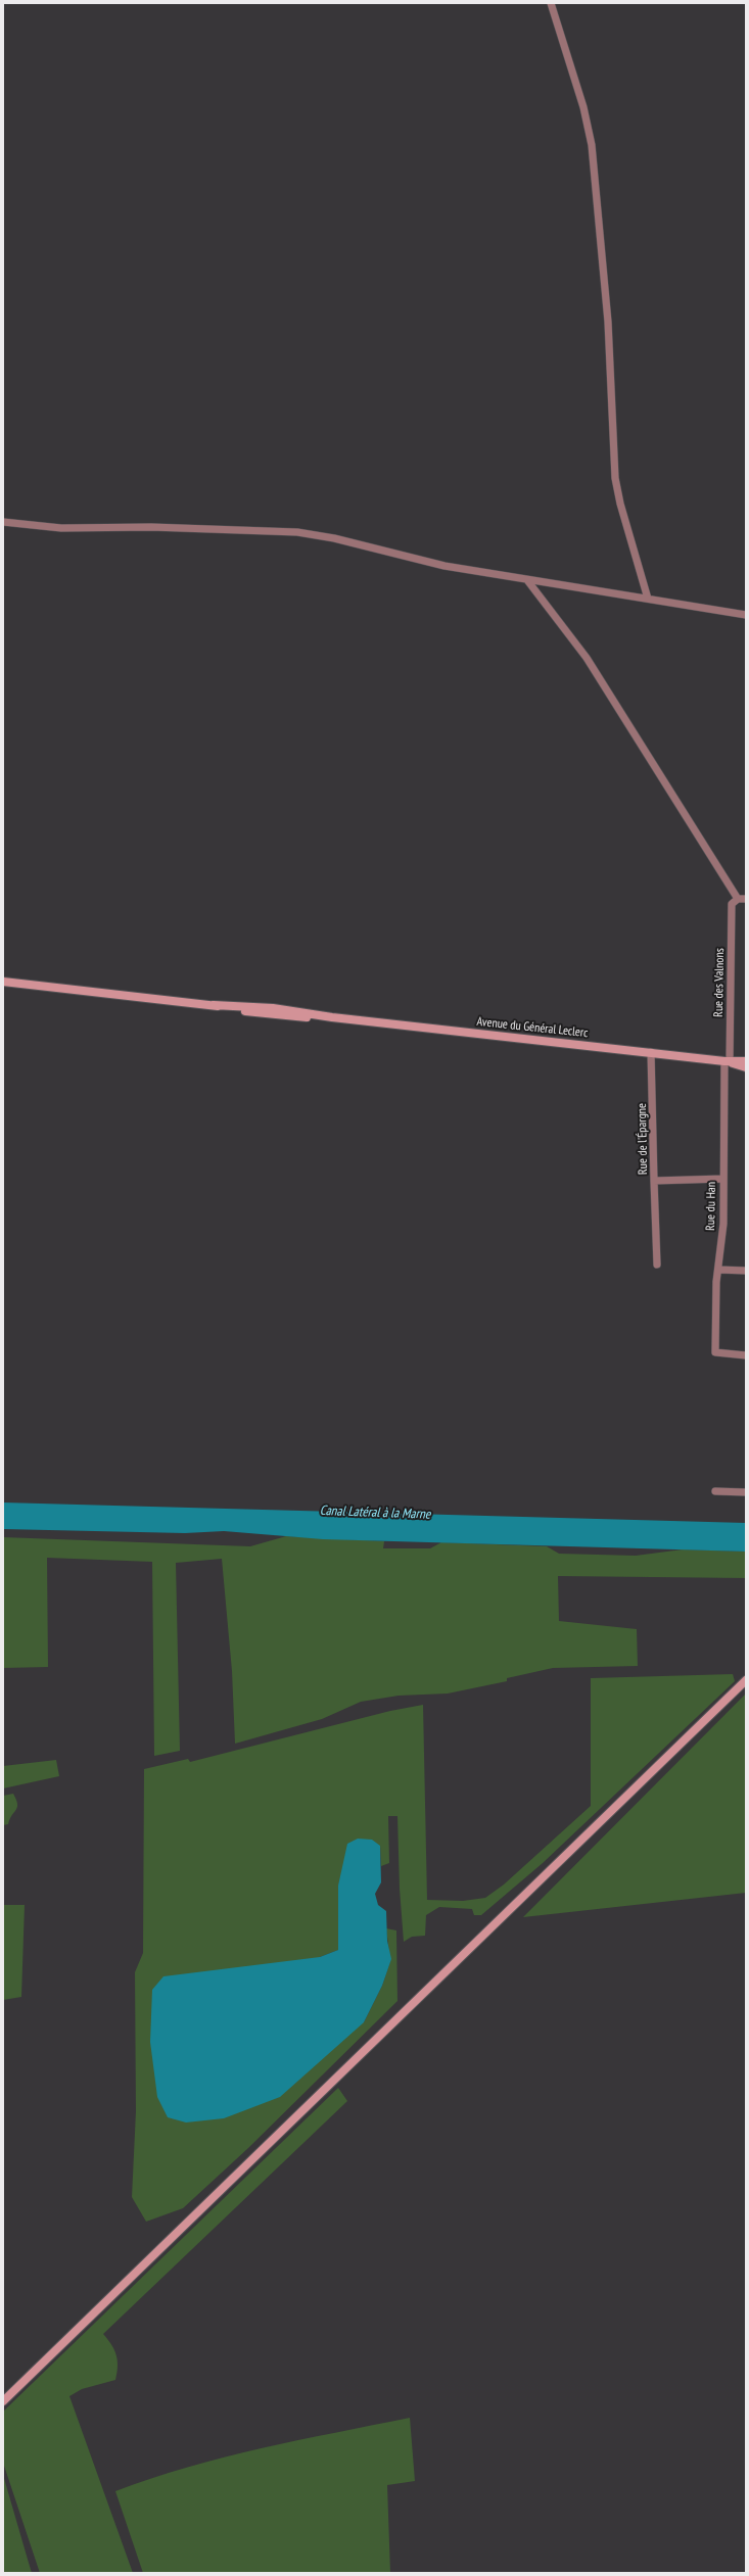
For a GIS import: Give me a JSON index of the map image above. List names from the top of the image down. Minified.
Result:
{"streets":{"main road":["Avenue du Général Leclerc"],"street":["Rue des Valnons","Rue de l'Épargne","Rue du Han"]},"crossings":[["Rue des Valnons","Avenue du Général Leclerc"],["Rue des Valnons","Rue du Han"],["Avenue du Général Leclerc","Rue de l'Épargne"],["Avenue du Général Leclerc","Rue du Han"],["Rue de l'Épargne","Rue du Han"]],"water":["Canal Latéral à la Marne"]}
